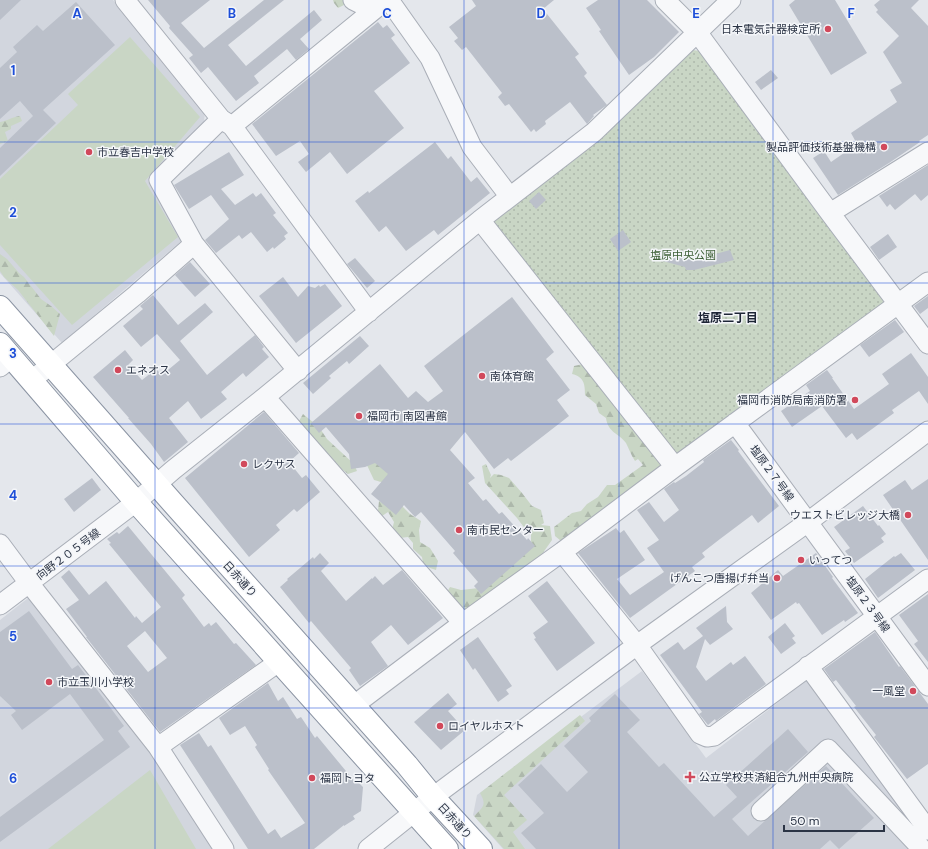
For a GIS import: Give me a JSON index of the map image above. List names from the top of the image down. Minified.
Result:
{"streets":{"highway":["日赤通り"],"street":["塩原２７号線","向野２０５号線","塩原２３号線"]},"crossings":[["塩原２７号線","塩原２３号線"],["向野２０５号線","日赤通り"]],"districts":["塩原二丁目"],"parks":["塩原中央公園"],"places":{"other":["日本電気計器検定所","製品評価技術基盤機構","市立春吉中学校","エネオス","南体育館","福岡市消防局南消防署","福岡市 南図書館","レクサス","ウエストビレッジ大橋","南市民センター","いってつ","げんこつ唐揚げ弁当","市立玉川小学校","一風堂","ロイヤルホスト","福岡トヨタ"],"health":["公立学校共済組合九州中央病院"]},"scale_bar":"50 m","grid":{"columns":["A","B","C","D","E","F"],"rows":["1","2","3","4","5","6"]}}
